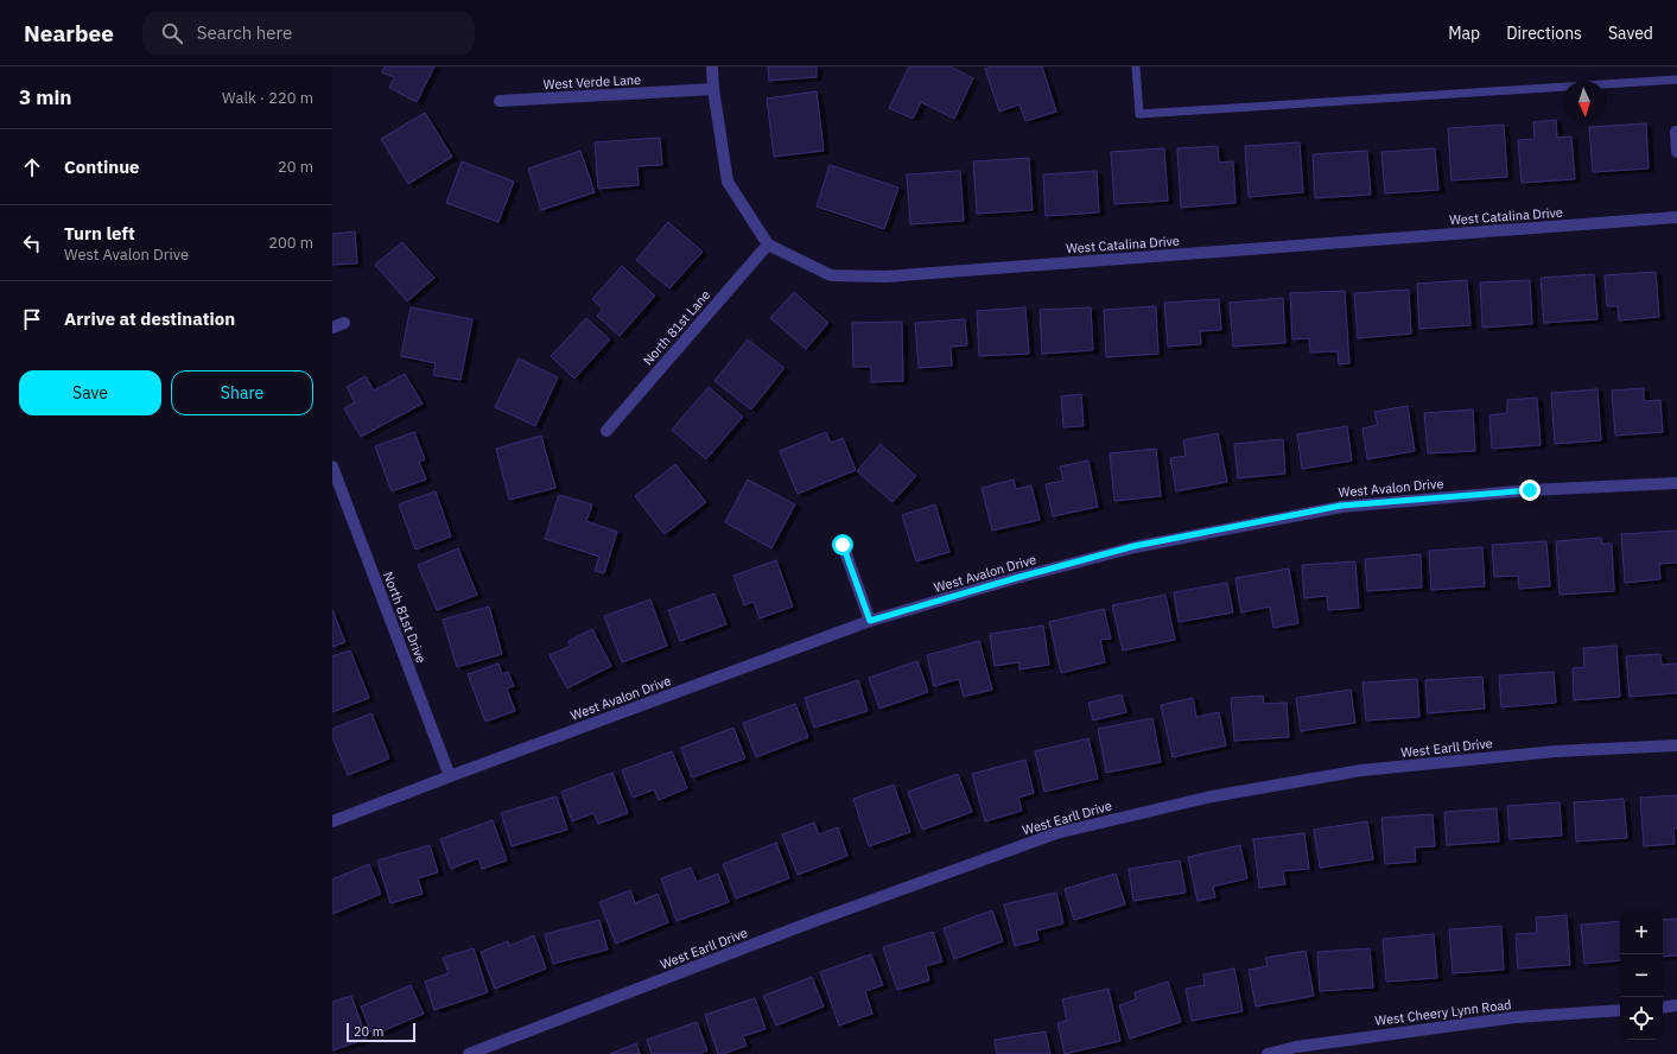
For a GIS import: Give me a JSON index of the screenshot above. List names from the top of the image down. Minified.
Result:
{"streets":{"street":["West Verde Lane","West Catalina Drive","North 81st Lane","West Avalon Drive","North 81st Drive","West Earll Drive","West Cheery Lynn Road"]},"crossings":[["West Catalina Drive","North 81st Lane"],["West Avalon Drive","North 81st Drive"]],"scale_bar":"20 m","north":"bottom","page":{"header":"Nearbee","search":"Search here","nav":["Map","Directions","Saved"],"heading":["3 min","Walk · 220 m"],"list":[["Continue","20 m"],["Turn left","West Avalon Drive","200 m"],"Arrive at destination"],"buttons":["Save","Share"],"map_buttons":["+","−"],"scale":"20 m"}}
